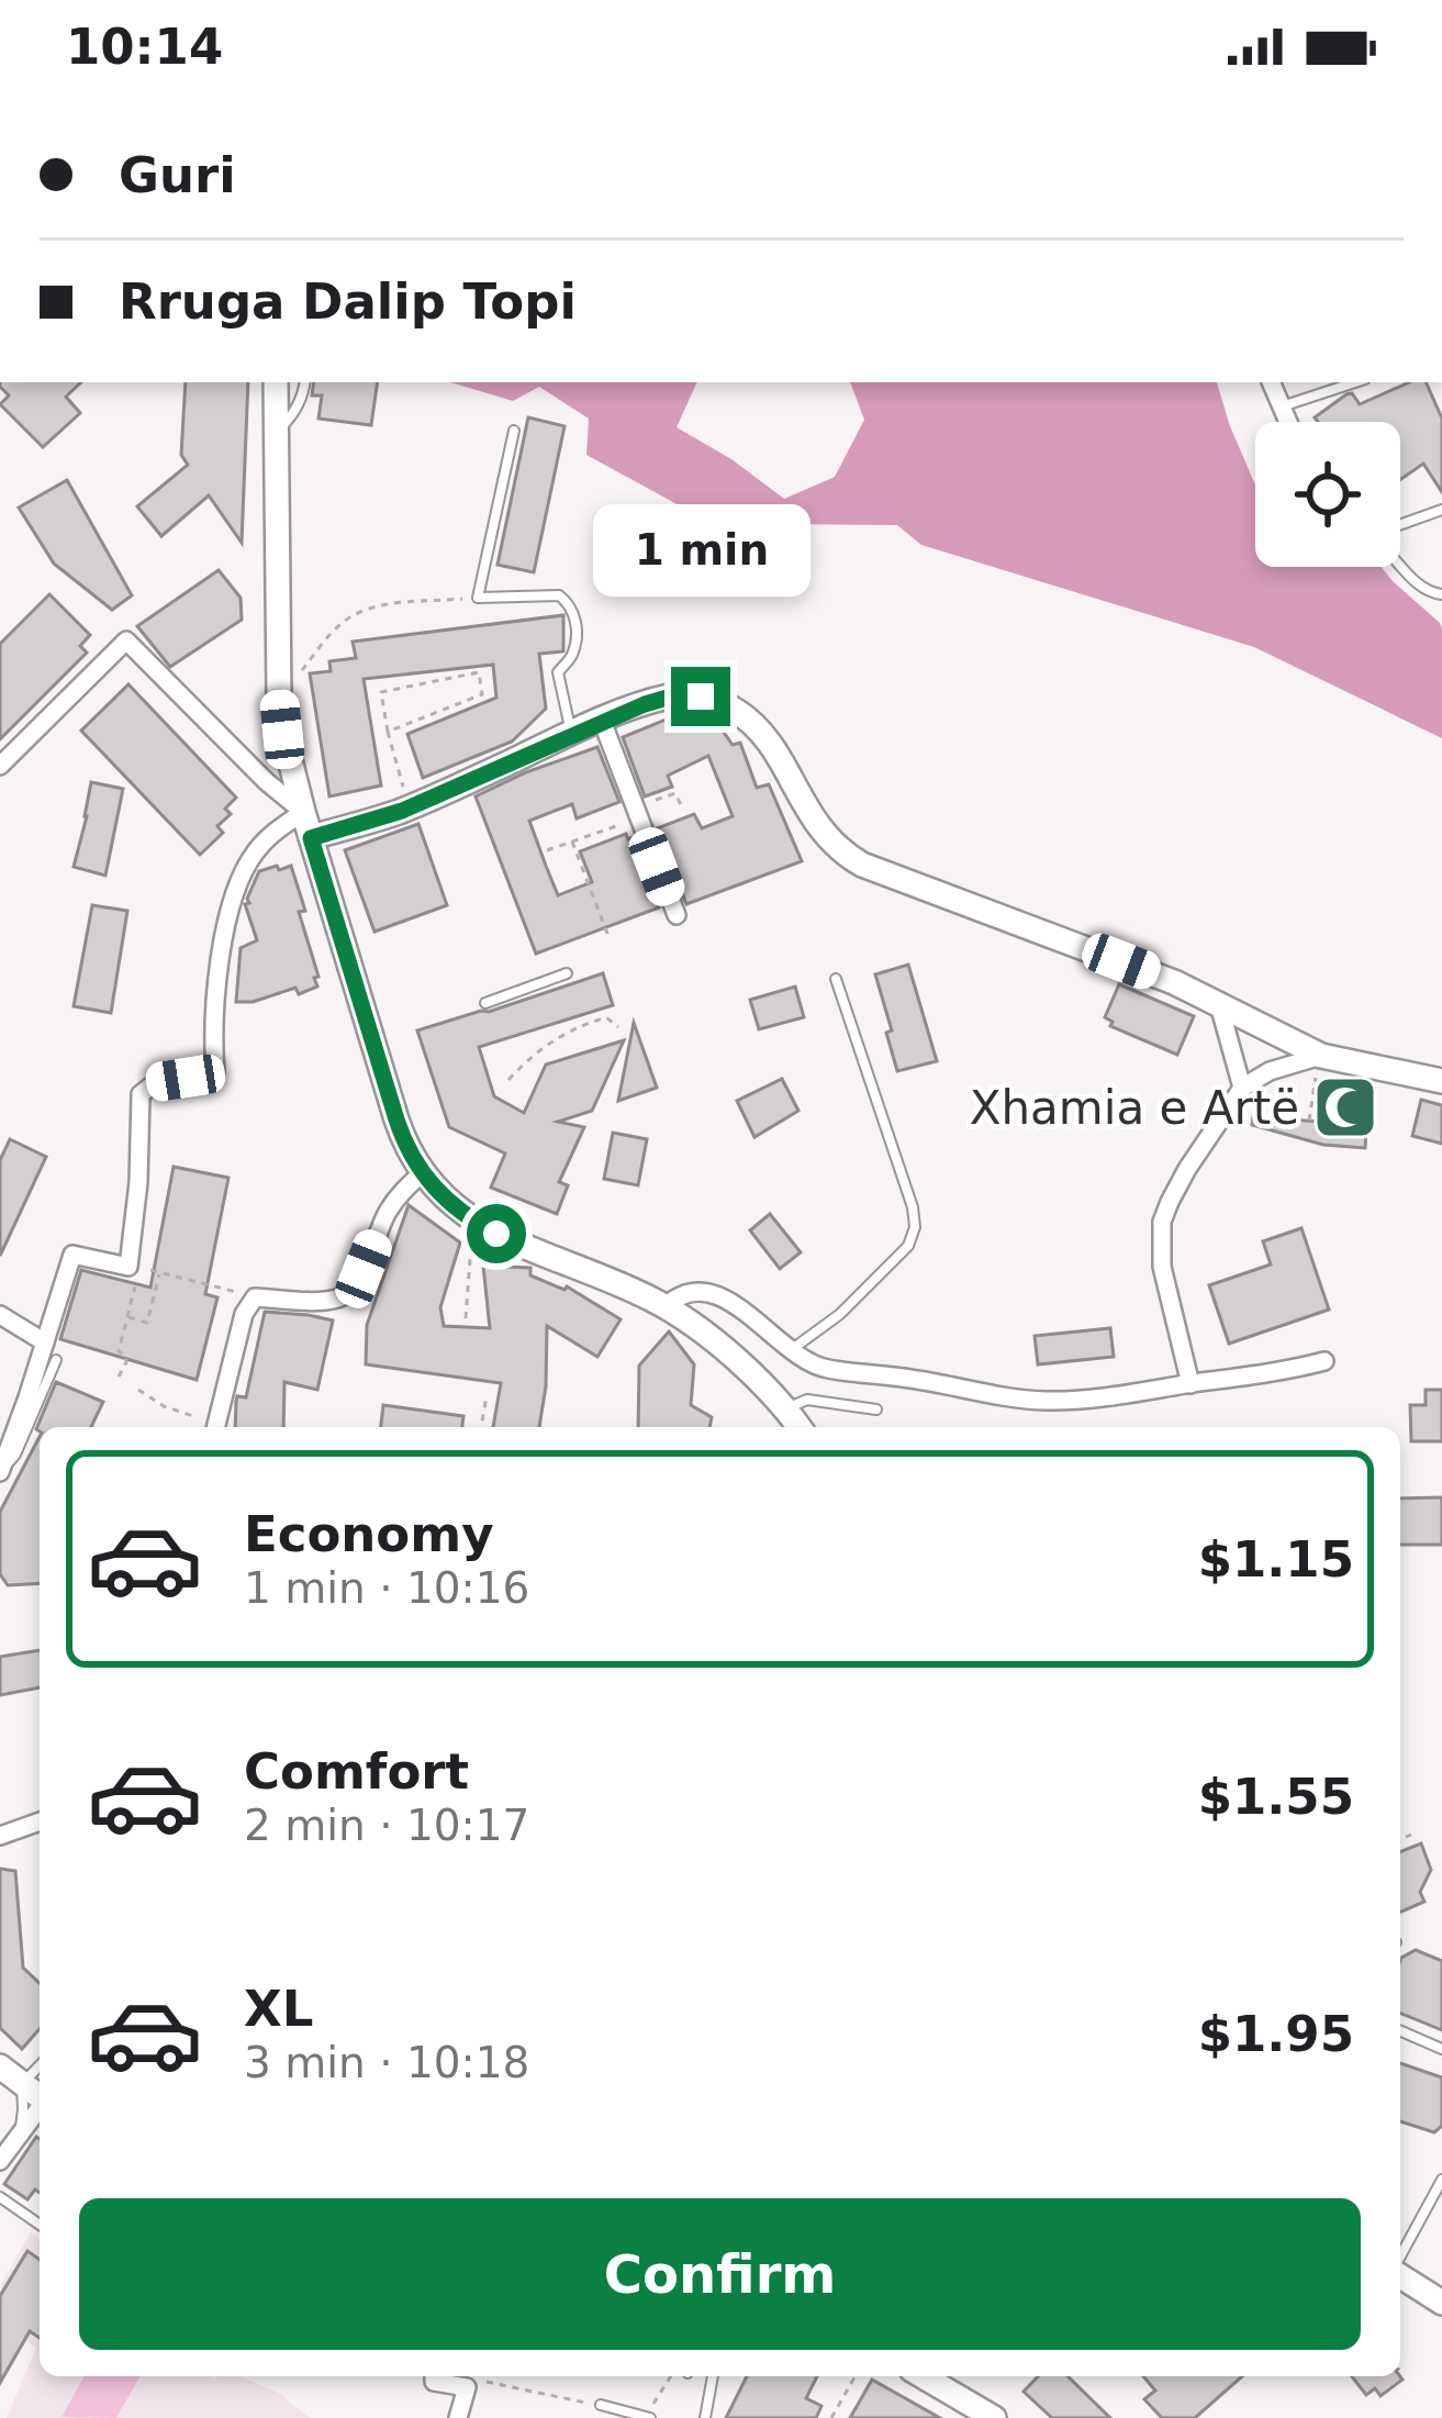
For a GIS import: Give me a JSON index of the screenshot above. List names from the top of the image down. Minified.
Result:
{"places":{"mosque":["Xhamia e Artë"]},"page":{"status":"10:14","banner":["Guri","Rruga Dalip Topi"],"bubble":"1 min","list":[{"name":"Economy","note":"1 min · 10:16","value":"$1.15"},{"name":"Comfort","note":"2 min · 10:17","value":"$1.55"},{"name":"XL","note":"3 min · 10:18","value":"$1.95"}],"buttons":"Confirm"}}
